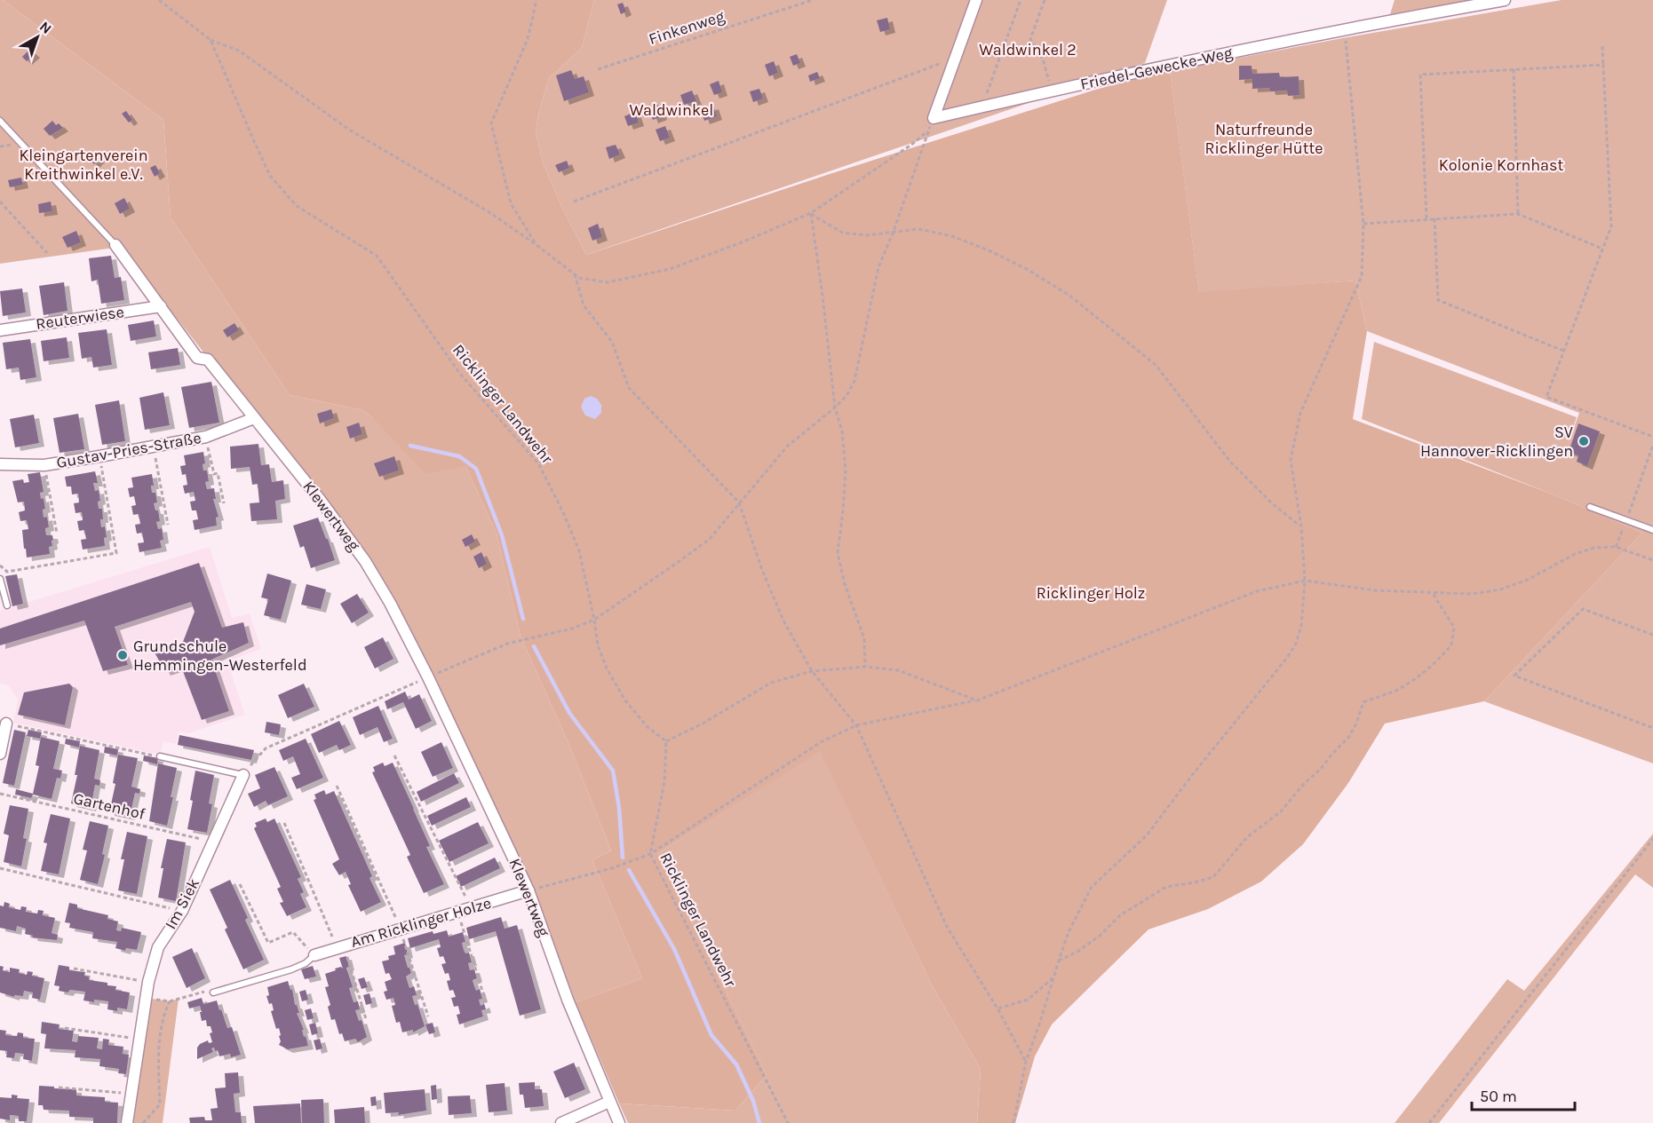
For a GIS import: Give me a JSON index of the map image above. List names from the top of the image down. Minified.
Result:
{"streets":{"street":["Friedel-Gewecke-Weg","Reuterwiese","Gustav-Pries-Straße","Klewertweg","Im Siek","Am Ricklinger Holze"],"path":["Finkenweg","Ricklinger Landwehr","Gartenhof"]},"crossings":[["Gustav-Pries-Straße","Klewertweg"],["Klewertweg","Am Ricklinger Holze"],["Gartenhof","Im Siek"]],"parks":["Waldwinkel 2","Waldwinkel","Naturfreunde Ricklinger Hütte","Kleingartenverein Kreithwinkel e.V.","Kolonie Kornhast","Ricklinger Holz"],"places":["SV Hannover-Ricklingen","Grundschule Hemmingen-Westerfeld"],"scale_bar":"50 m","north":"top right"}
